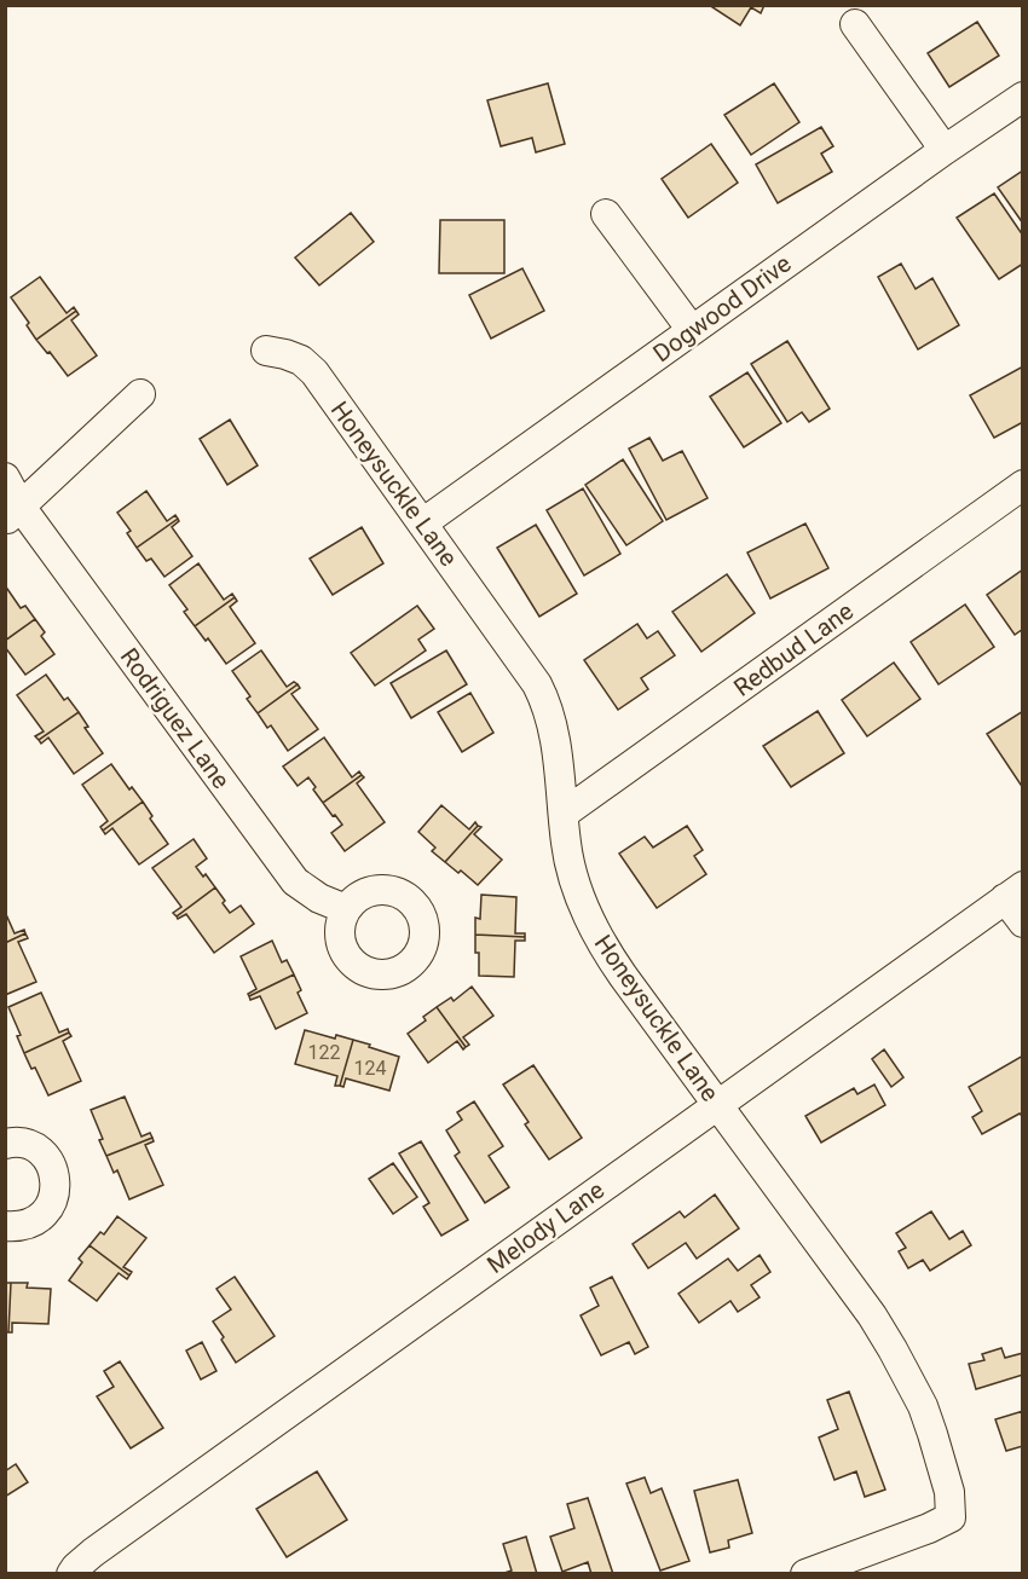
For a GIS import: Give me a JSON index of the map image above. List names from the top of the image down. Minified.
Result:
{"streets":{"street":["Dogwood Drive","Honeysuckle Lane","Redbud Lane","Rodriguez Lane","Melody Lane"]},"crossings":[["Dogwood Drive","Honeysuckle Lane"],["Honeysuckle Lane","Redbud Lane"],["Honeysuckle Lane","Melody Lane"]],"house_numbers":["122","124"]}
